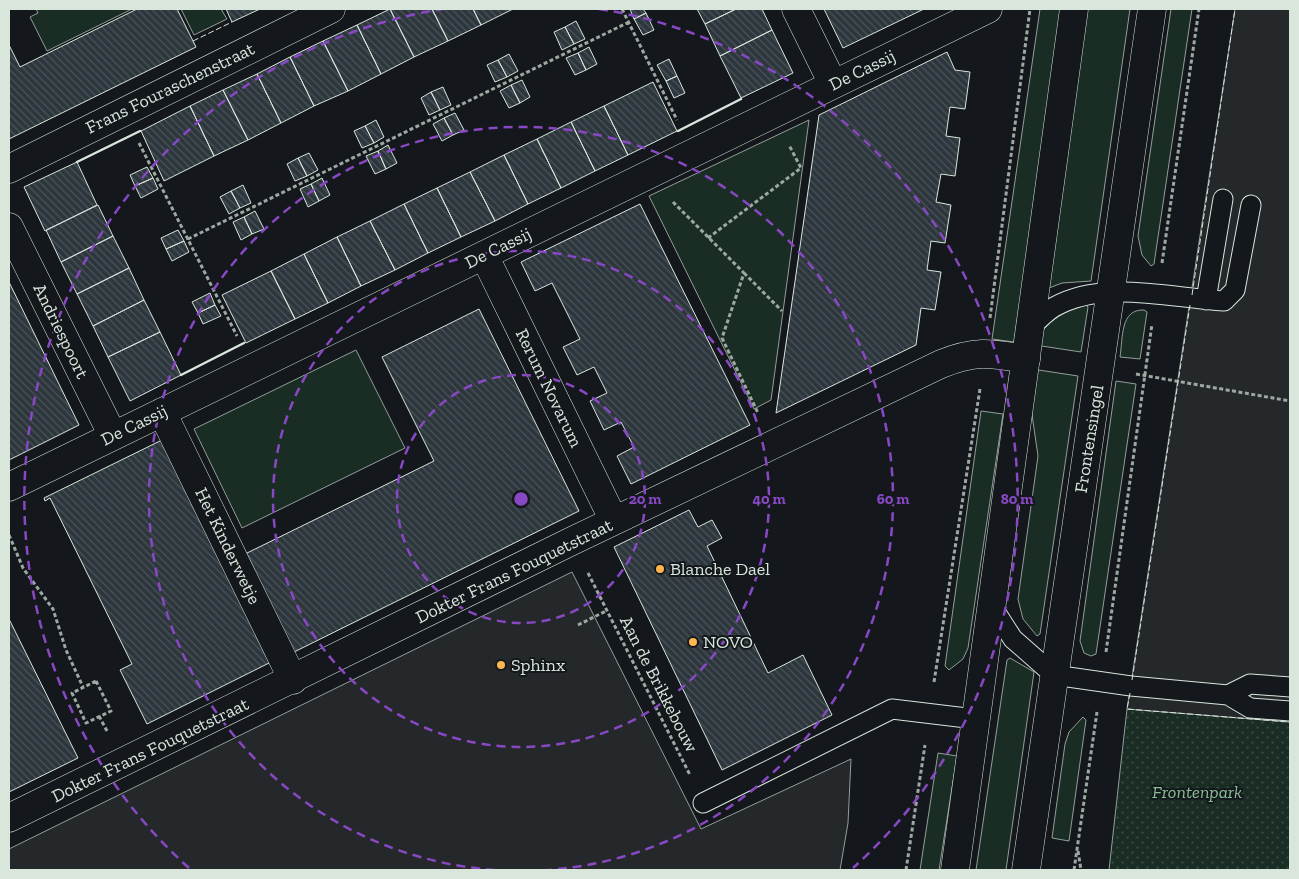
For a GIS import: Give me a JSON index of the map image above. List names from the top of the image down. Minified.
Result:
{"streets":{"street":["De Cassij","Frans Fouraschenstraat","Andriespoort","Rerum Novarum","Frontensingel","Het Kinderwetje","Dokter Frans Fouquetstraat"],"path":["Aan de Brikkebouw"]},"crossings":[["De Cassij","Andriespoort"],["De Cassij","Rerum Novarum"],["De Cassij","Het Kinderwetje"],["Rerum Novarum","Dokter Frans Fouquetstraat"],["Het Kinderwetje","Dokter Frans Fouquetstraat"]],"parks":["Frontenpark"],"places":["Blanche Dael","NOVO","Sphinx"],"rings":["20 m","40 m","60 m","80 m"]}
